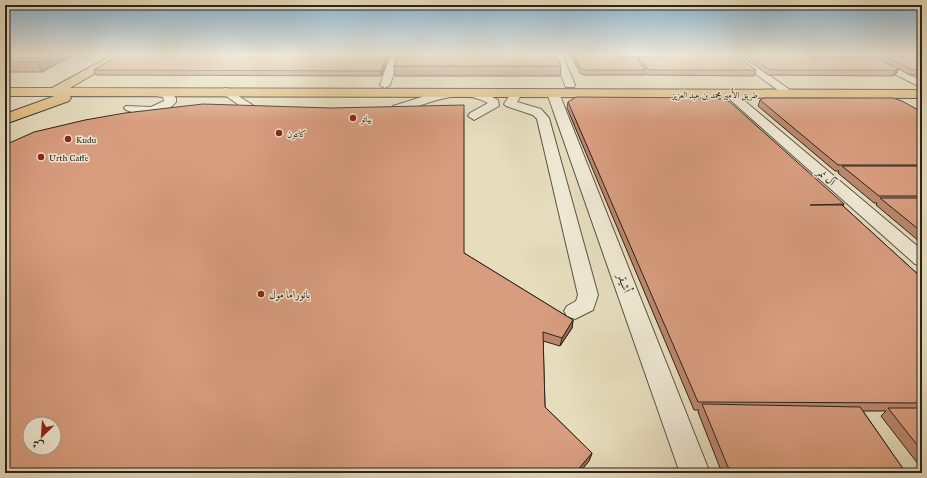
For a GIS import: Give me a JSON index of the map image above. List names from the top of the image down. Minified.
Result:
{"streets":{"main road":["طريق الأمير محمد بن عبد العزيز"],"street":["آل نمر","أشيقر"]},"crossings":[["طريق الأمير محمد بن عبد العزيز","آل نمر"],["طريق الأمير محمد بن عبد العزيز","أشيقر"]],"places":["بياتو","كانتون","Kudu","Urth Caffe","بانوراما مول"],"north":"bottom left"}
